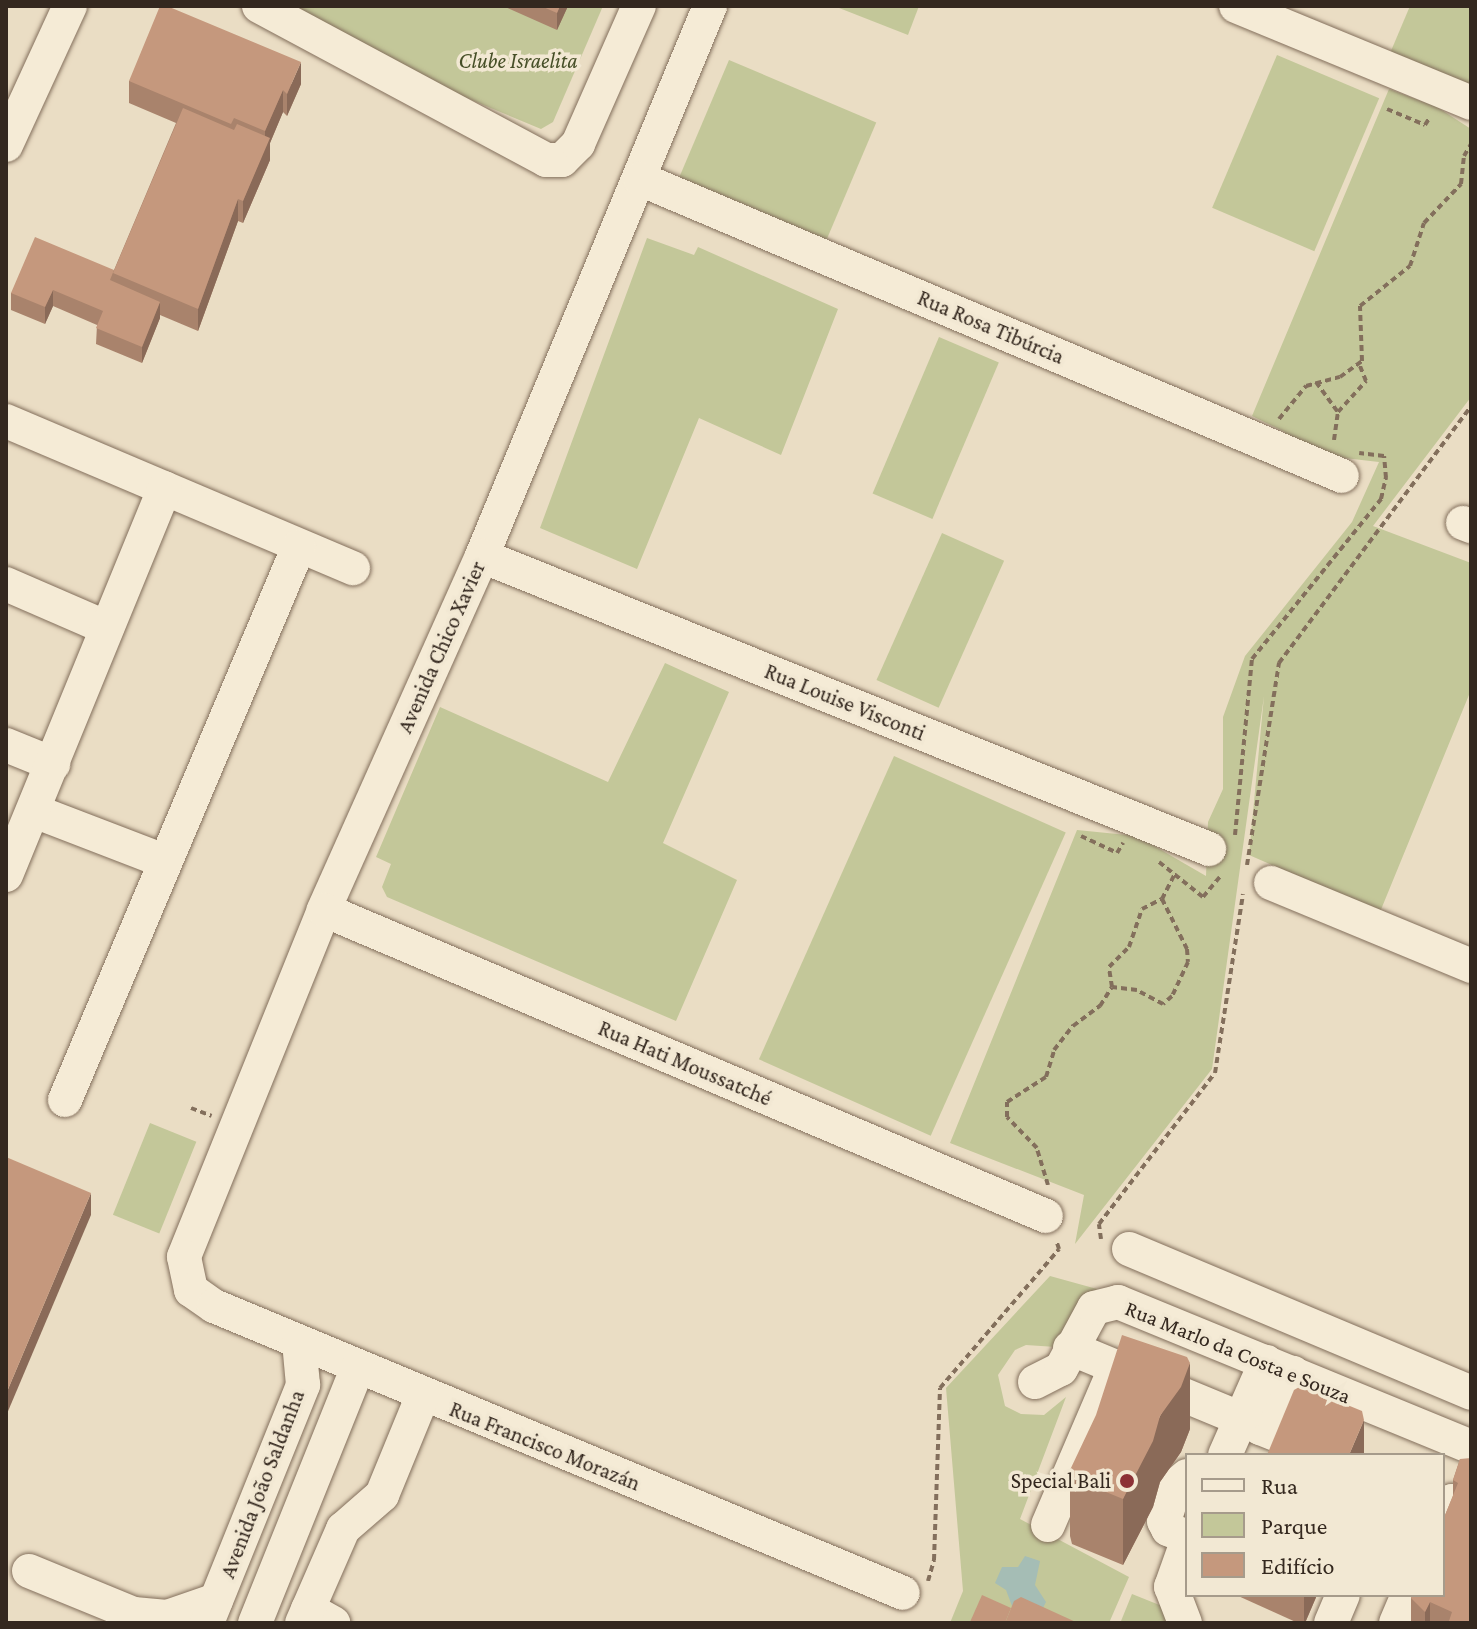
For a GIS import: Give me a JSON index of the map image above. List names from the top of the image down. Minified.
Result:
{"streets":{"street":["Rua Rosa Tibúrcia","Avenida Chico Xavier","Rua Louise Visconti","Rua Hati Moussatché","Rua Marlo da Costa e Souza","Rua Francisco Morazán","Avenida João Saldanha"]},"crossings":[["Rua Rosa Tibúrcia","Avenida Chico Xavier"],["Avenida Chico Xavier","Rua Louise Visconti"],["Avenida Chico Xavier","Rua Hati Moussatché"],["Avenida Chico Xavier","Rua Francisco Morazán"],["Rua Francisco Morazán","Avenida João Saldanha"]],"parks":["Clube Israelita"],"places":["Special Bali"],"legend":["Rua","Parque","Edifício"]}
